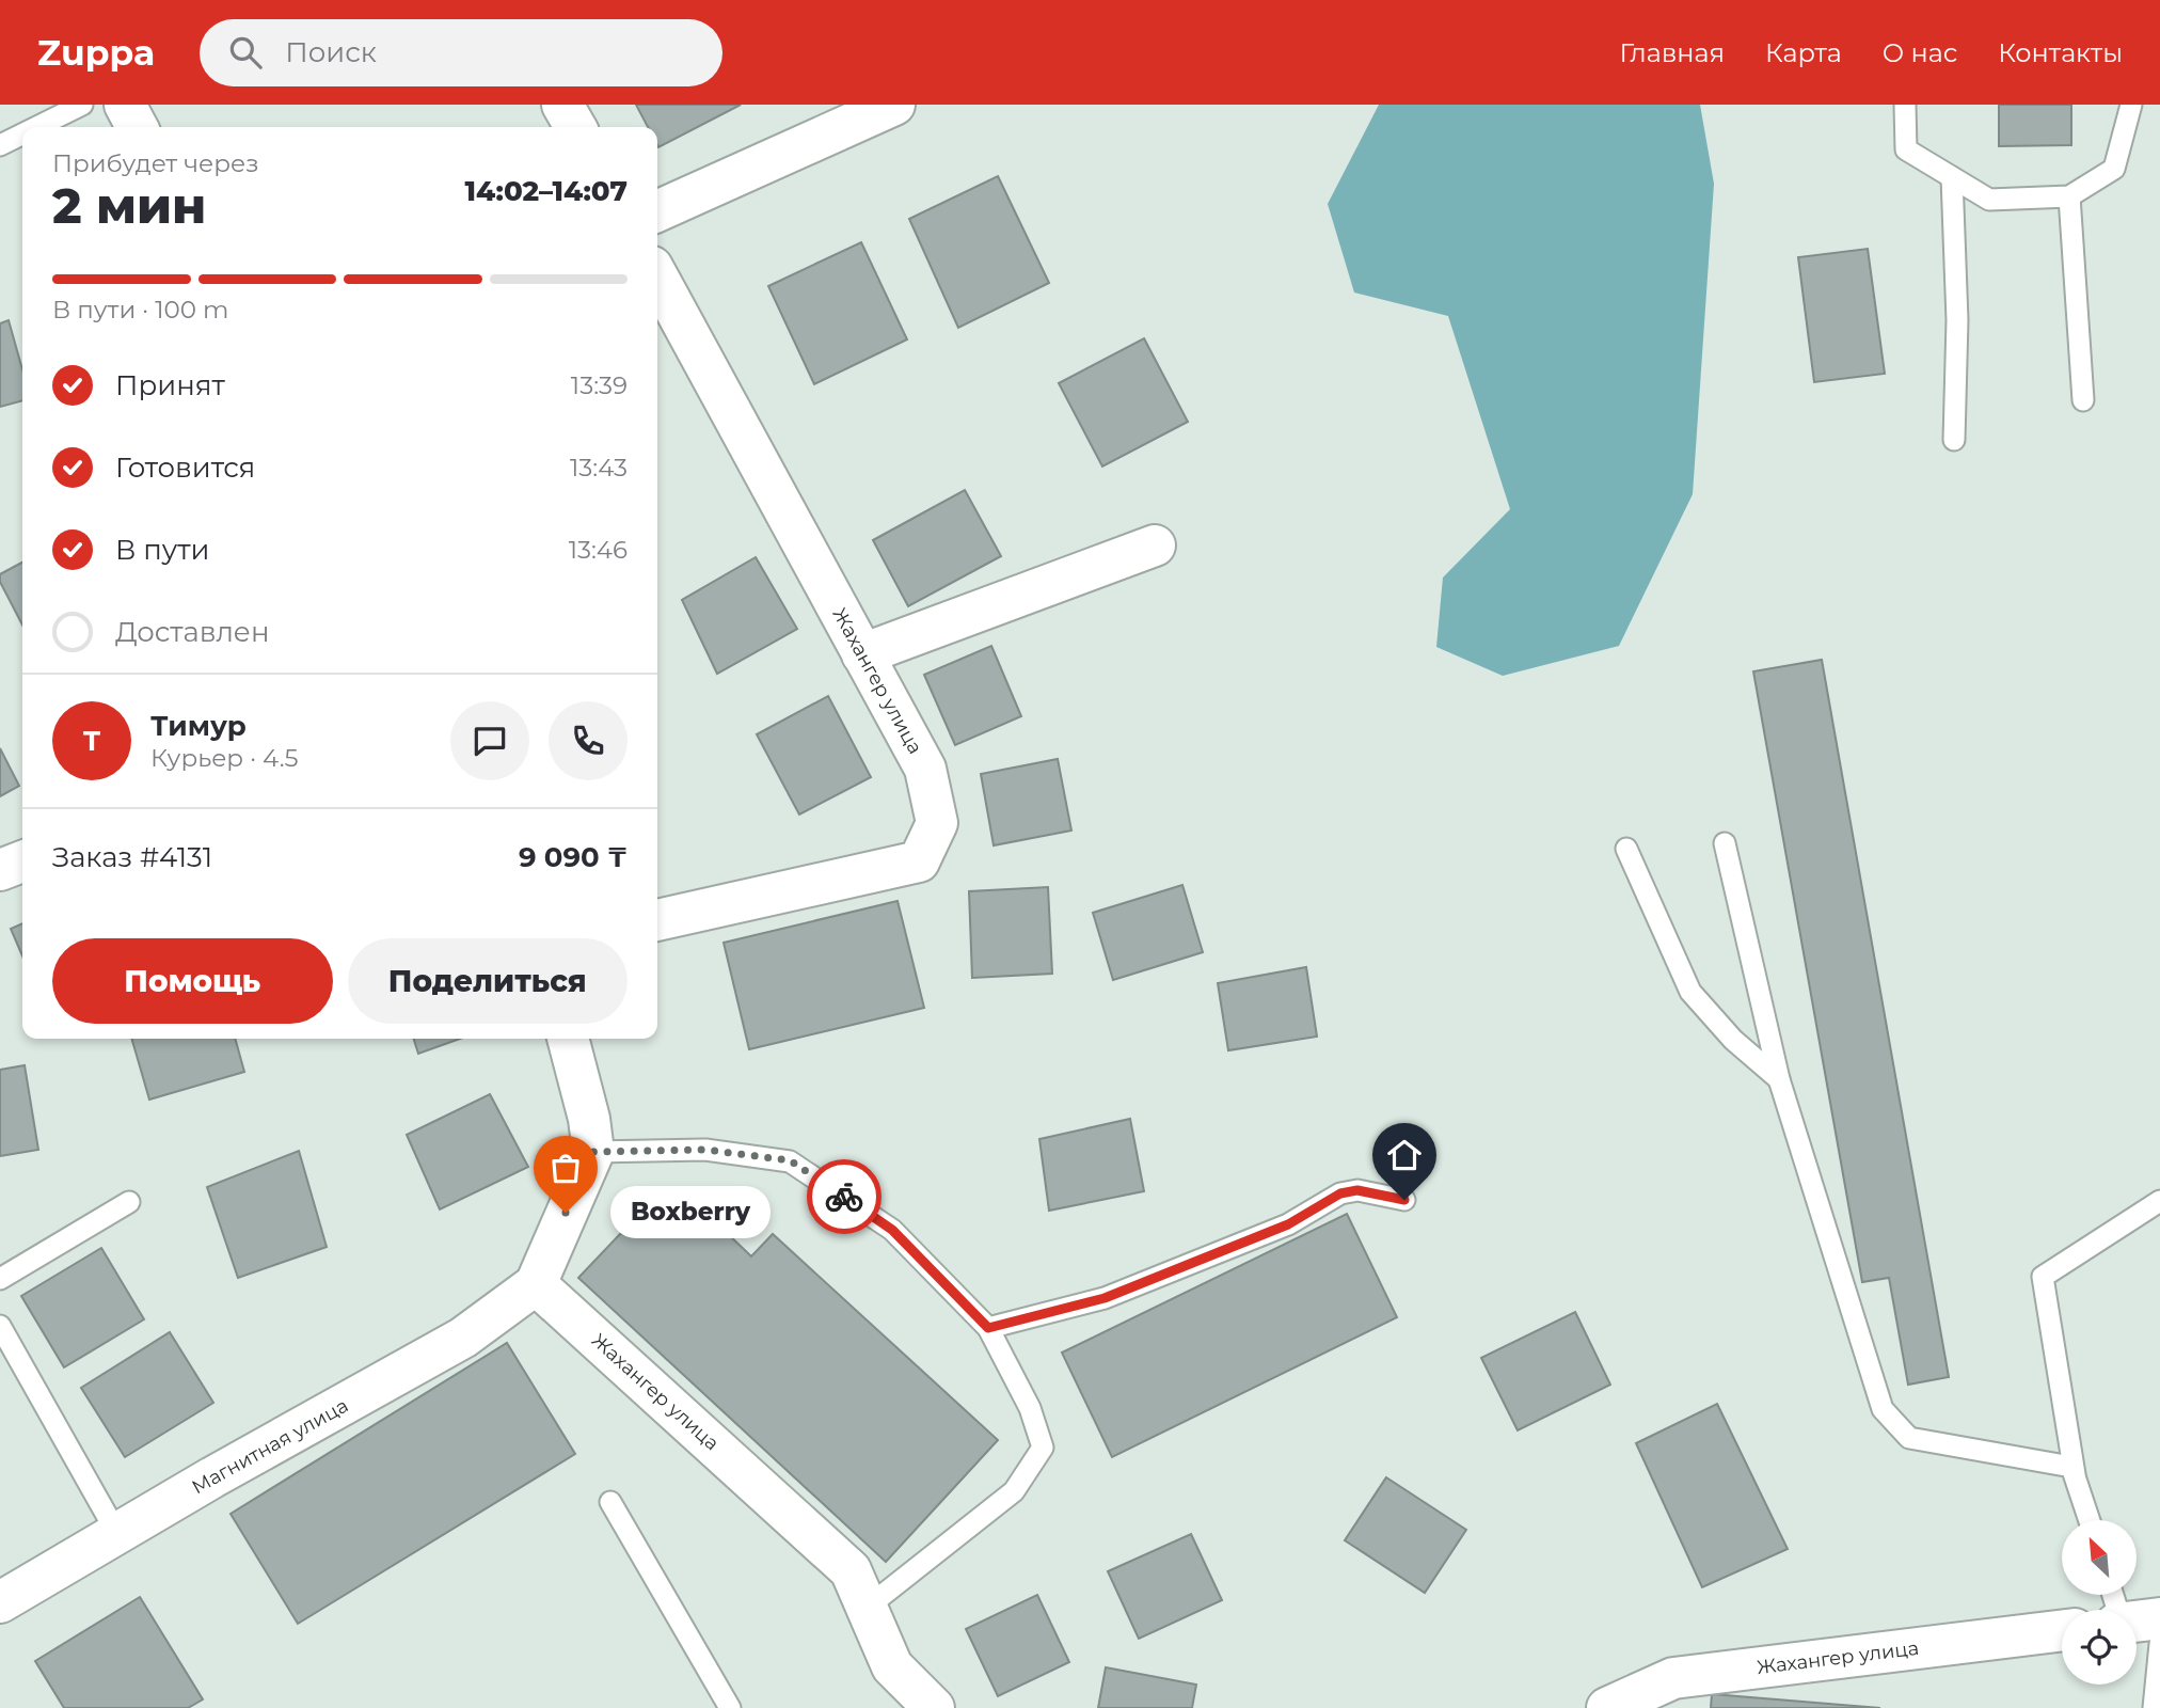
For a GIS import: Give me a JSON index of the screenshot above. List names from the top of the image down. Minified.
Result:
{"streets":{"street":["Жахангер улица","Магнитная улица"]},"crossings":[["Жахангер улица","Магнитная улица"]],"places":["Boxberry"],"north":"top left","page":{"header":"Zuppa","search":"Поиск","nav":["Главная","Карта","О нас","Контакты"],"heading":["2 мин","Прибудет через","14:02–14:07"],"panel":["Тимур","Курьер · 4.5","Заказ #4131","9 090 ₸"],"bar":"В пути · 100 m","list":[["Принят","13:39"],["Готовится","13:43"],["В пути","13:46"],"Доставлен"],"round":"Т","buttons":["Помощь","Поделиться"],"bubble":"Boxberry"}}
